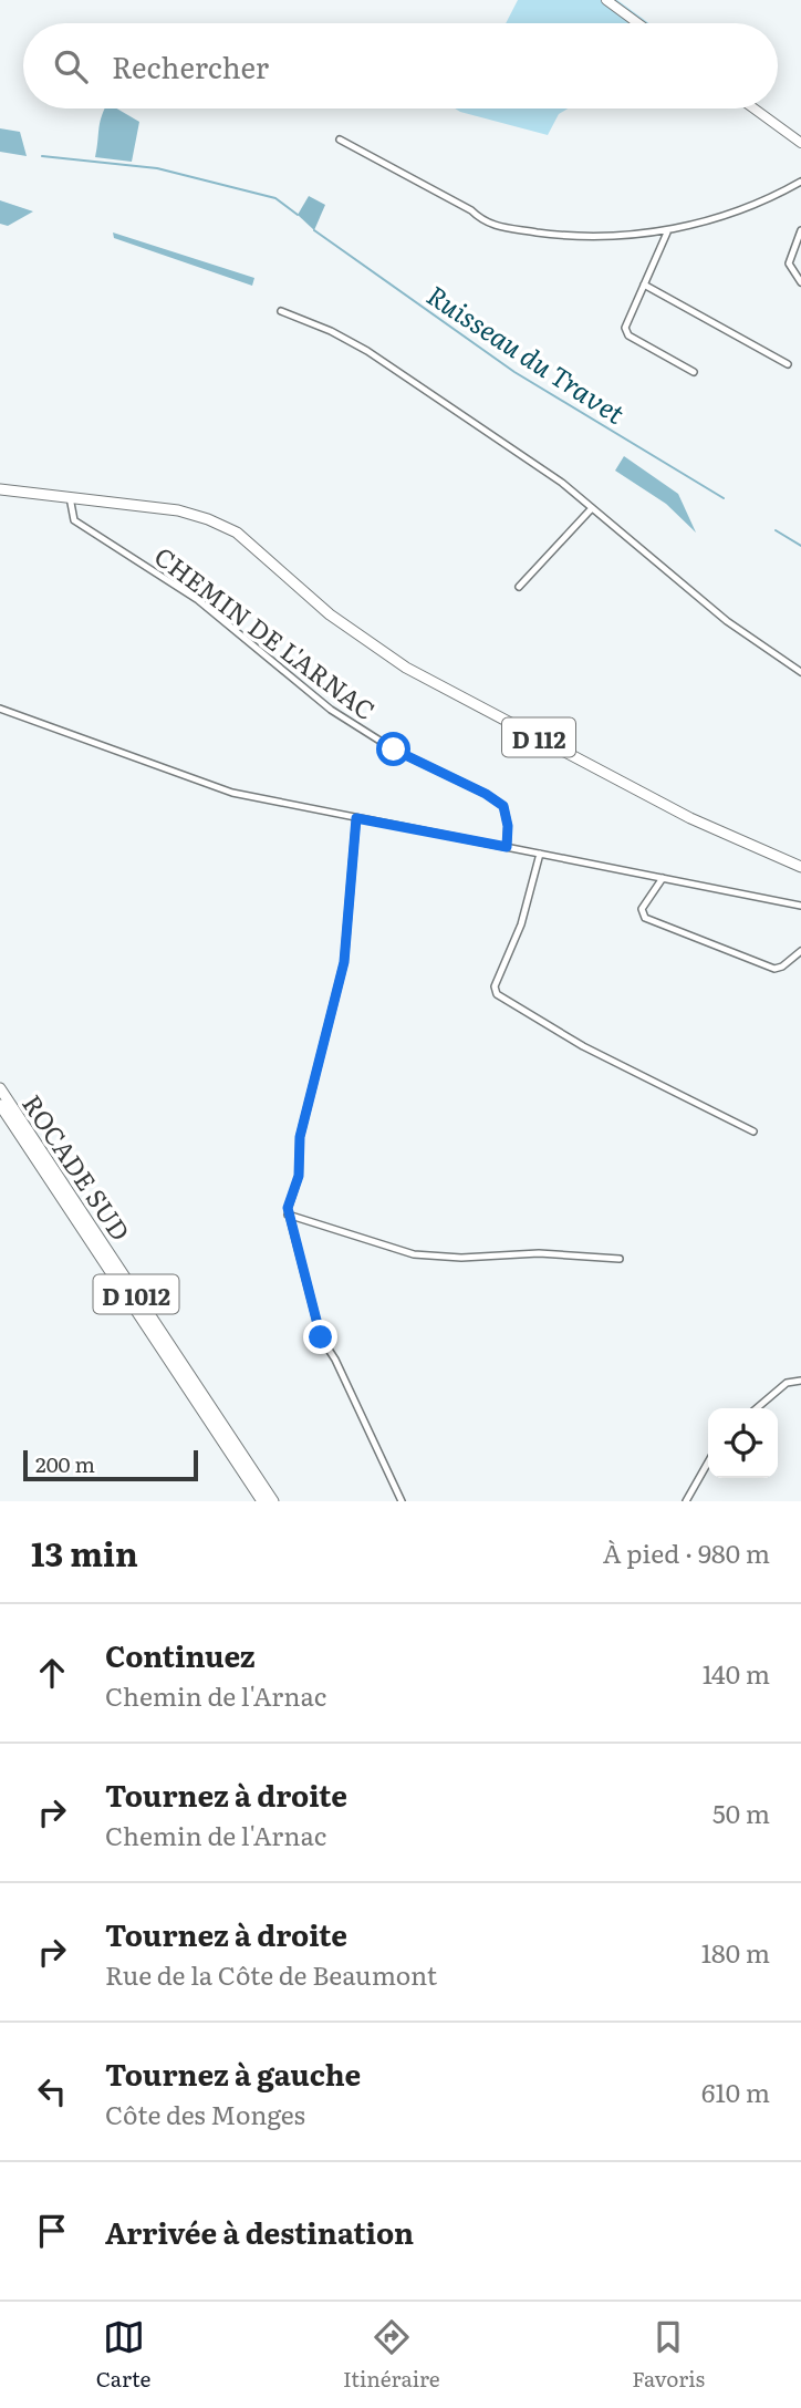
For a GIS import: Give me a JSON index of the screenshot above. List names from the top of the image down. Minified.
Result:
{"streets":{"main road":["D 112","ROCADE SUD","D 1012"],"street":["CHEMIN DE L'ARNAC"]},"crossings":[["CHEMIN DE L'ARNAC","D 112"]],"water":["Ruisseau du Travet"],"scale_bar":"200 m","page":{"search":"Rechercher","scale":"200 m","heading":["13 min","À pied · 980 m"],"list":[["Continuez","Chemin de l'Arnac","140 m"],["Tournez à droite","Chemin de l'Arnac","50 m"],["Tournez à droite","Rue de la Côte de Beaumont","180 m"],["Tournez à gauche","Côte des Monges","610 m"],"Arrivée à destination"],"nav":["Carte","Itinéraire","Favoris"]}}
